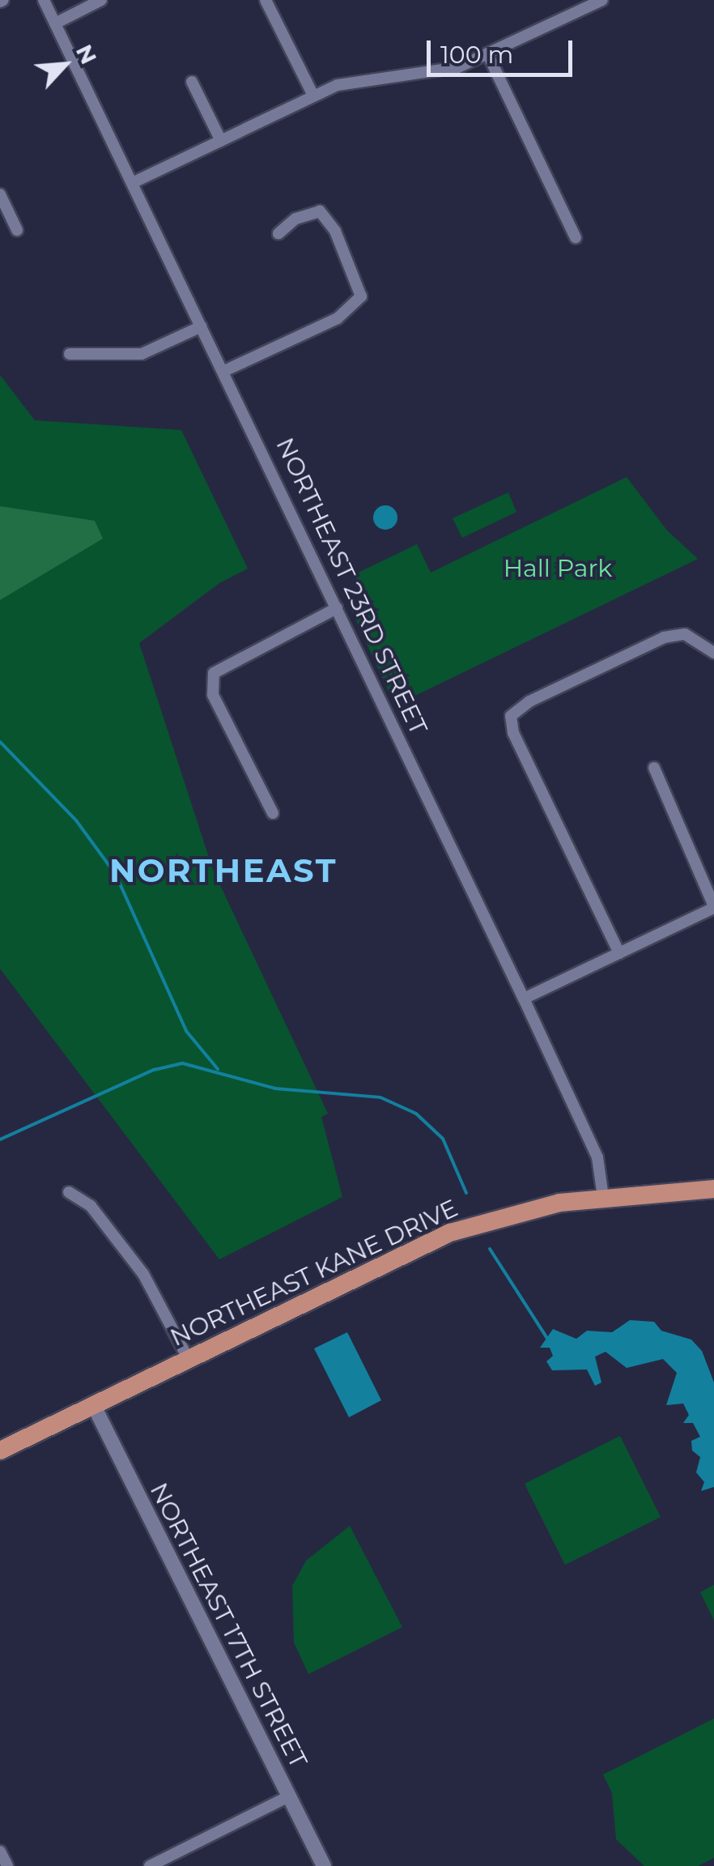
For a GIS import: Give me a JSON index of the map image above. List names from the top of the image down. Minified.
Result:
{"streets":{"main road":["NORTHEAST KANE DRIVE"],"street":["NORTHEAST 23RD STREET","NORTHEAST 17TH STREET"]},"crossings":[["NORTHEAST 23RD STREET","NORTHEAST KANE DRIVE"],["NORTHEAST KANE DRIVE","NORTHEAST 17TH STREET"]],"districts":["NORTHEAST"],"parks":["Hall Park"],"scale_bar":"100 m","north":"top right"}
